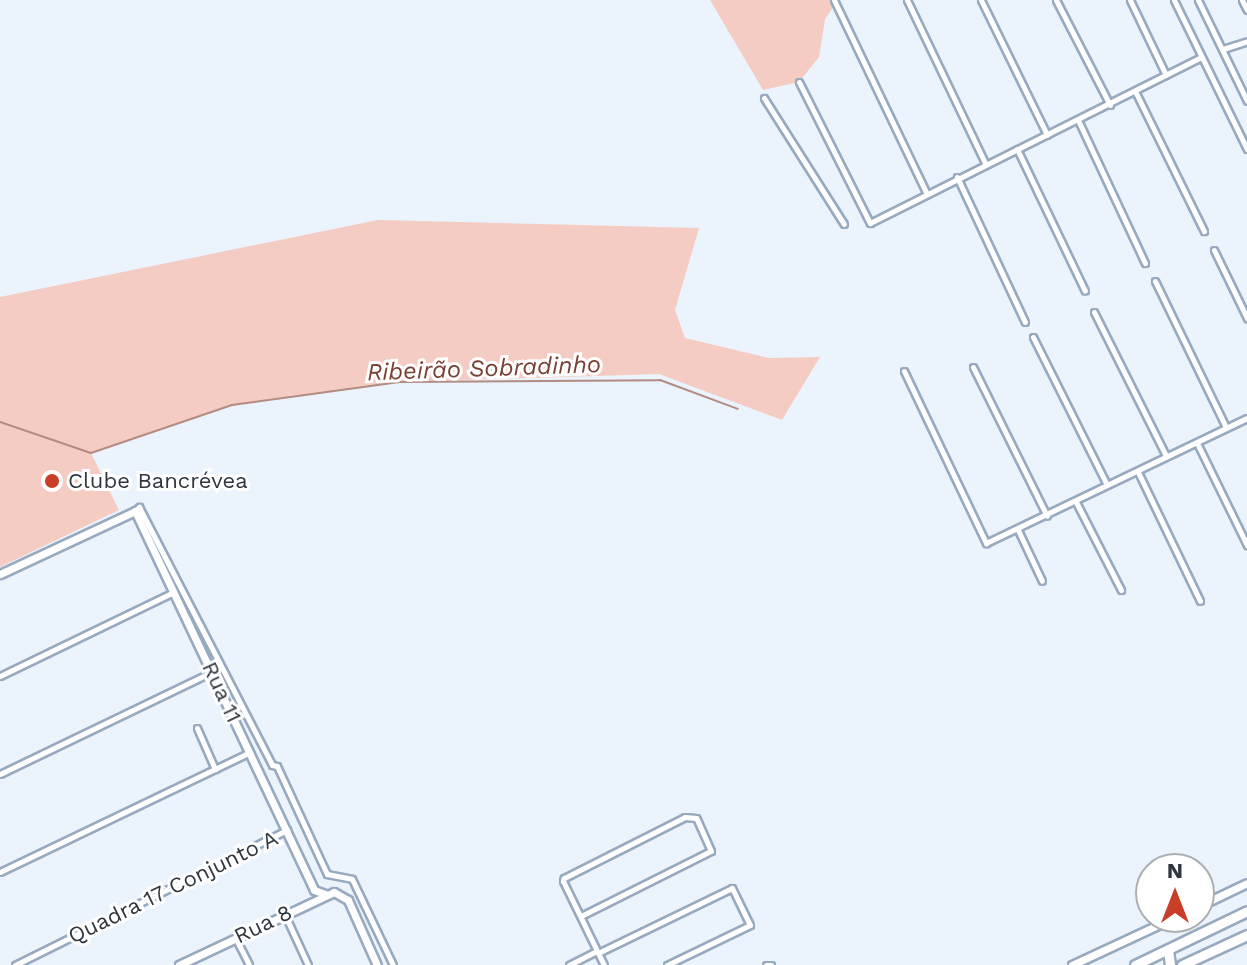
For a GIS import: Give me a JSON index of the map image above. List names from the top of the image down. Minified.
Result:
{"streets":{"street":["Rua 11","Quadra 17 Conjunto A","Rua 8"]},"crossings":[["Rua 11","Quadra 17 Conjunto A"]],"water":["Ribeirão Sobradinho"],"places":["Clube Bancrévea"],"north":"top"}
